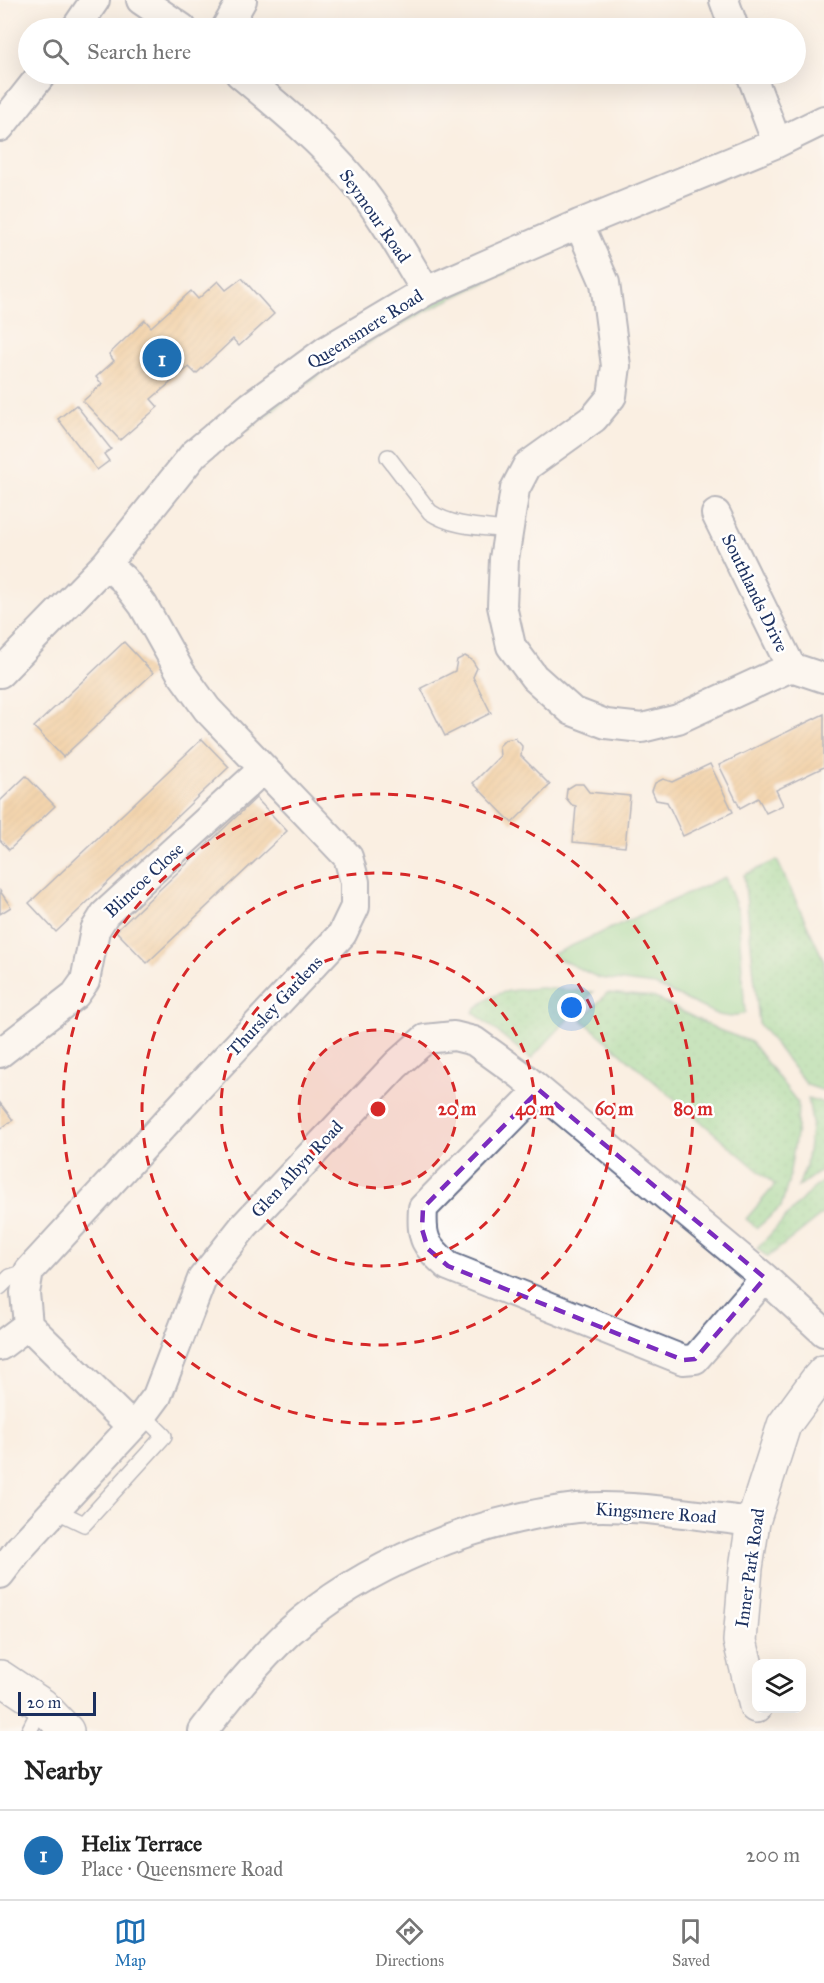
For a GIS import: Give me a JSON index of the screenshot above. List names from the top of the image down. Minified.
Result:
{"streets":{"street":["Seymour Road","Queensmere Road","Southlands Drive","Blincoe Close","Thursley Gardens","Glen Albyn Road","Kingsmere Road","Inner Park Road"]},"crossings":[["Seymour Road","Queensmere Road"],["Queensmere Road","Southlands Drive"],["Queensmere Road","Thursley Gardens"],["Blincoe Close","Thursley Gardens"],["Kingsmere Road","Inner Park Road"]],"scale_bar":"20 m","page":{"search":"Search here","pins":"1","scale":"20 m","heading":"Nearby","list":[{"mark":"1","name":"Helix Terrace","note":"Place · Queensmere Road","value":"200 m"}],"nav":["Map","Directions","Saved"]},"rings":["20 m","40 m","60 m","80 m"]}
